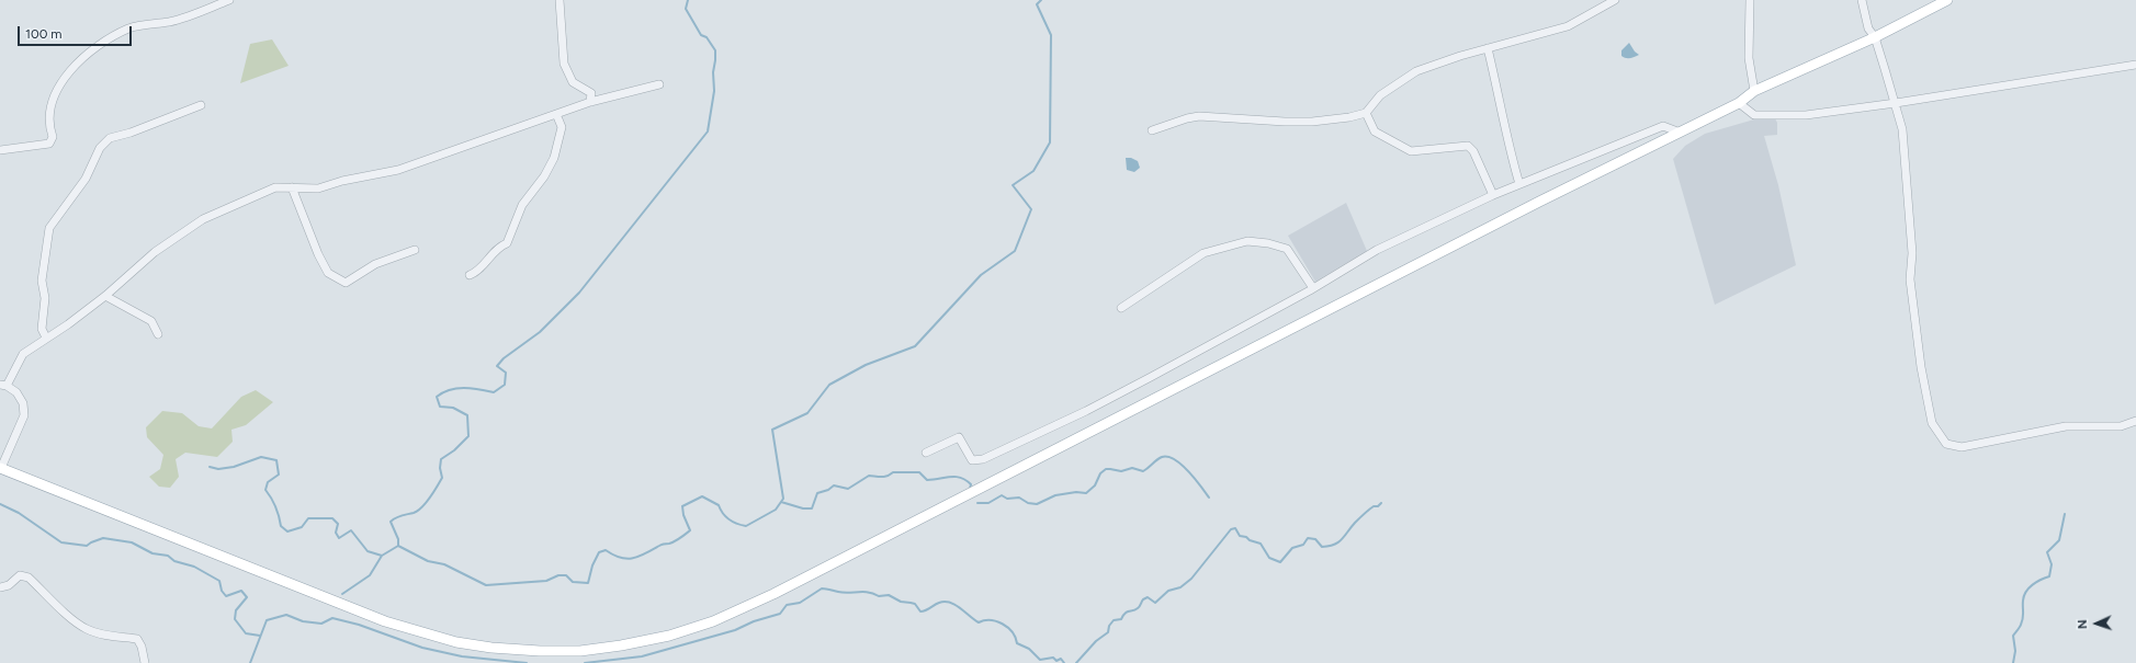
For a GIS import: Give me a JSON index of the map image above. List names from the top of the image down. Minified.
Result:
{"scale_bar":"100 m","north":"left"}
